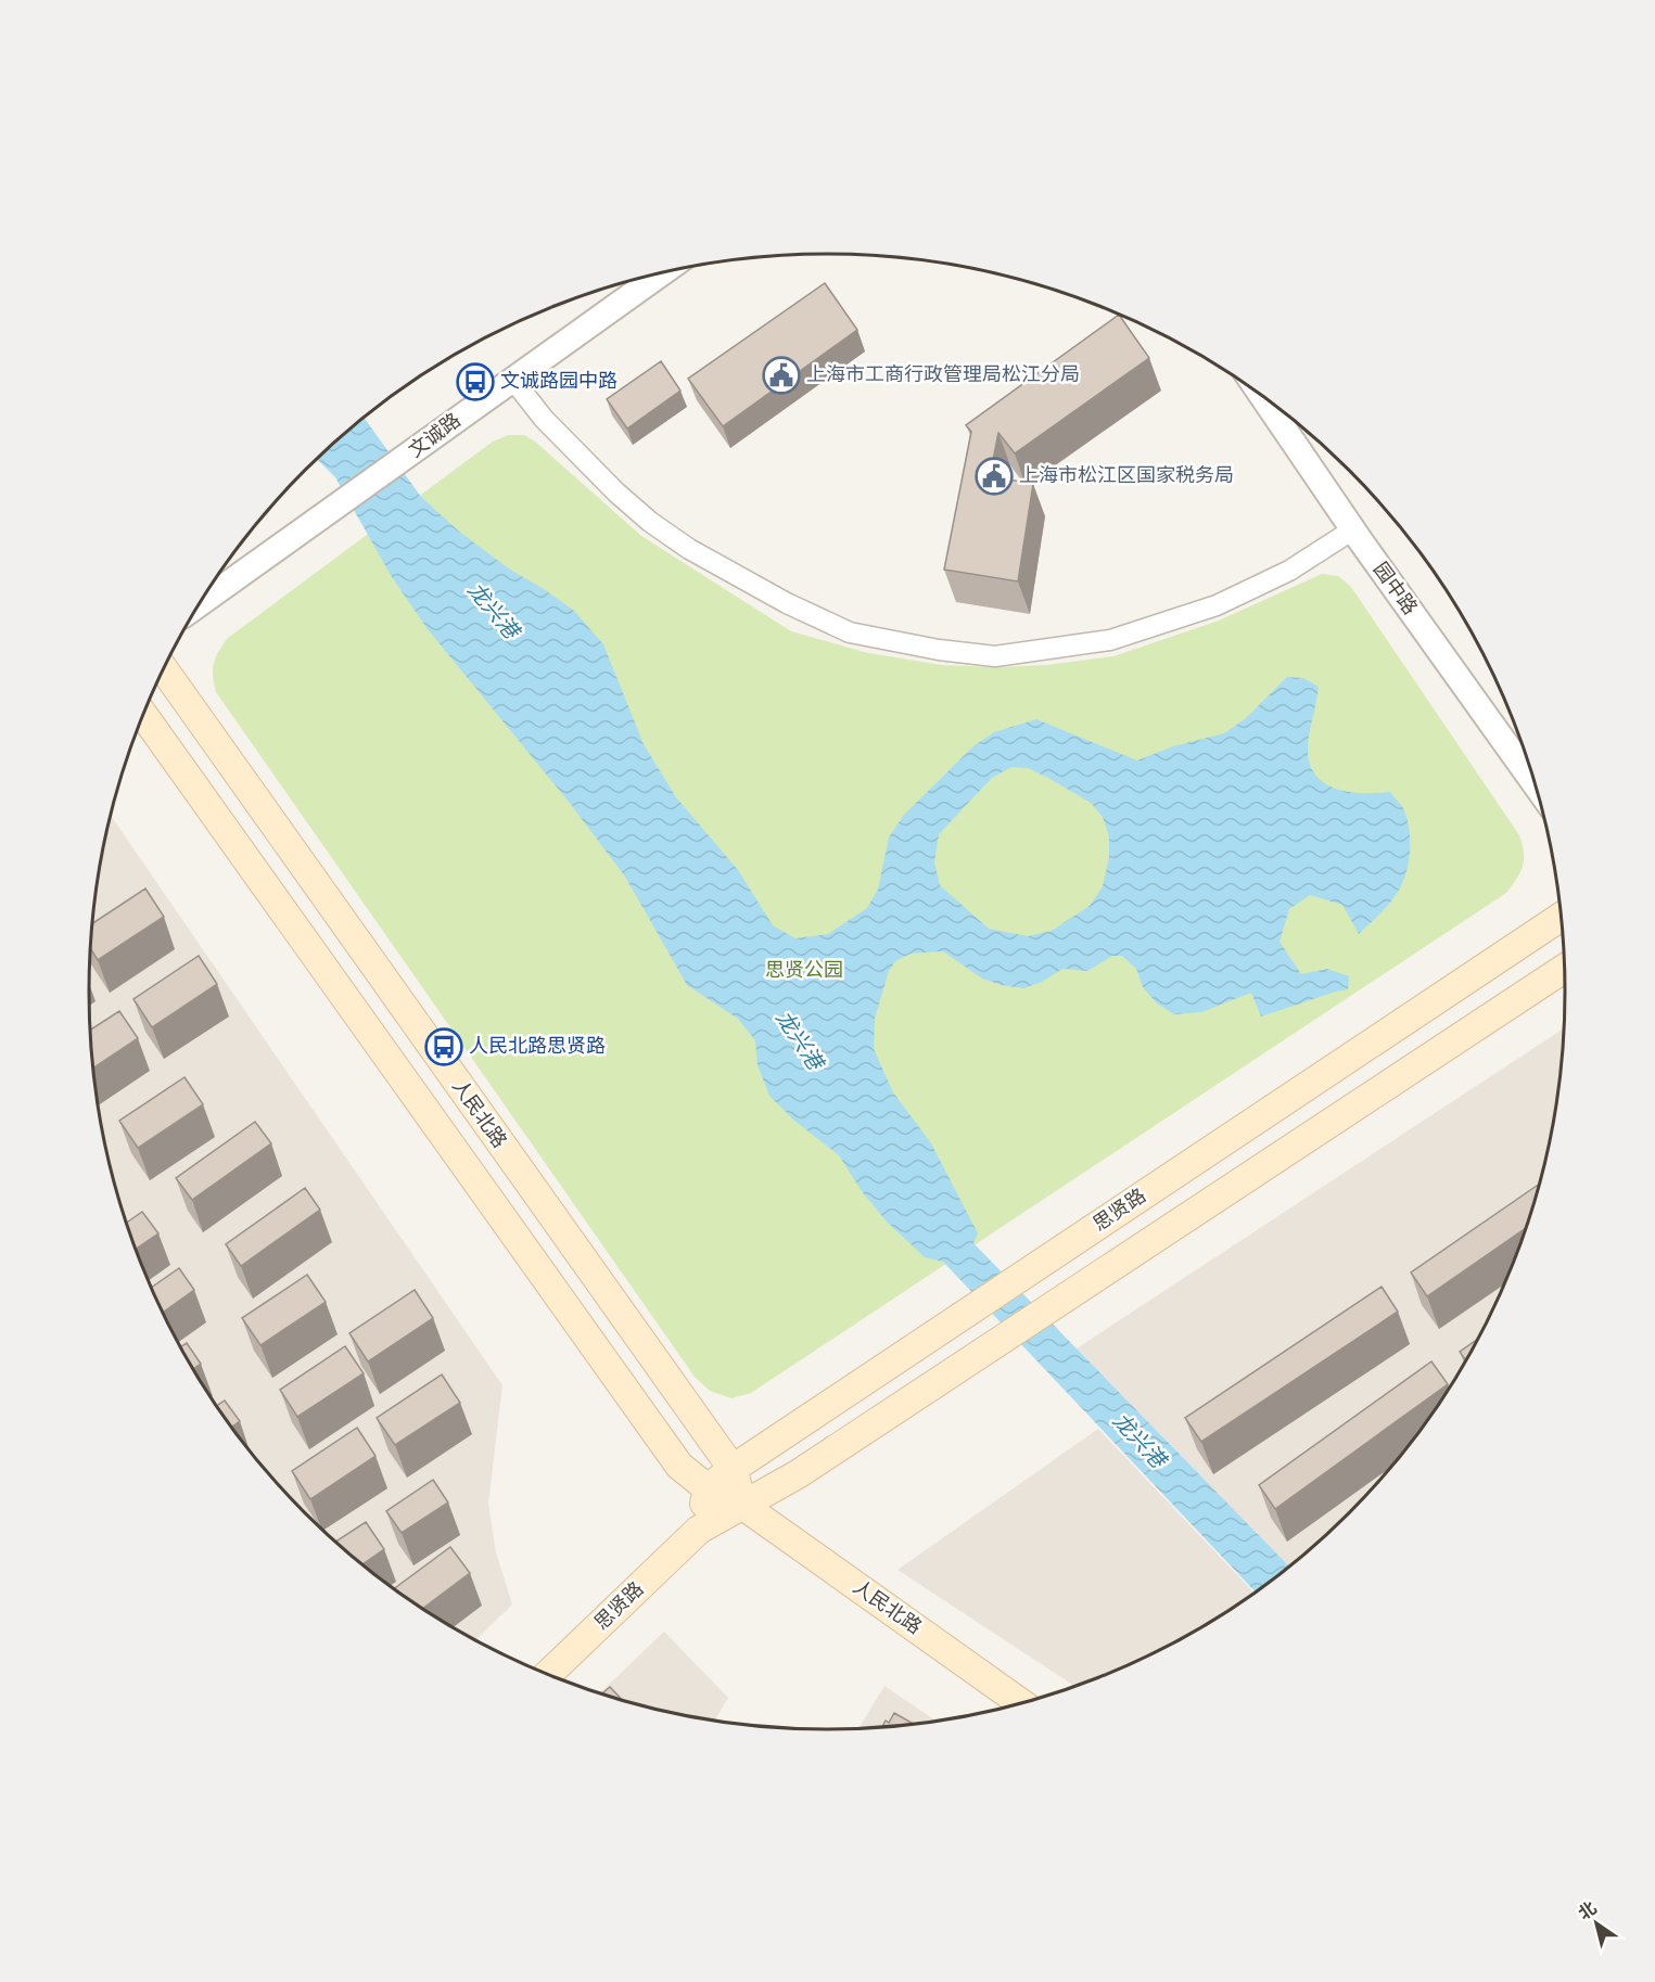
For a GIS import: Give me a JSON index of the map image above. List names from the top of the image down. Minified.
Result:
{"streets":{"main road":["人民北路","思贤路"],"street":["文诚路","园中路"]},"crossings":[["人民北路","思贤路"]],"water":["龙兴港"],"parks":["思贤公园"],"places":{"public building":["上海市工商行政管理局松江分局","上海市松江区国家税务局"],"bus stop":["文诚路园中路","人民北路思贤路"]},"north":"top left"}
